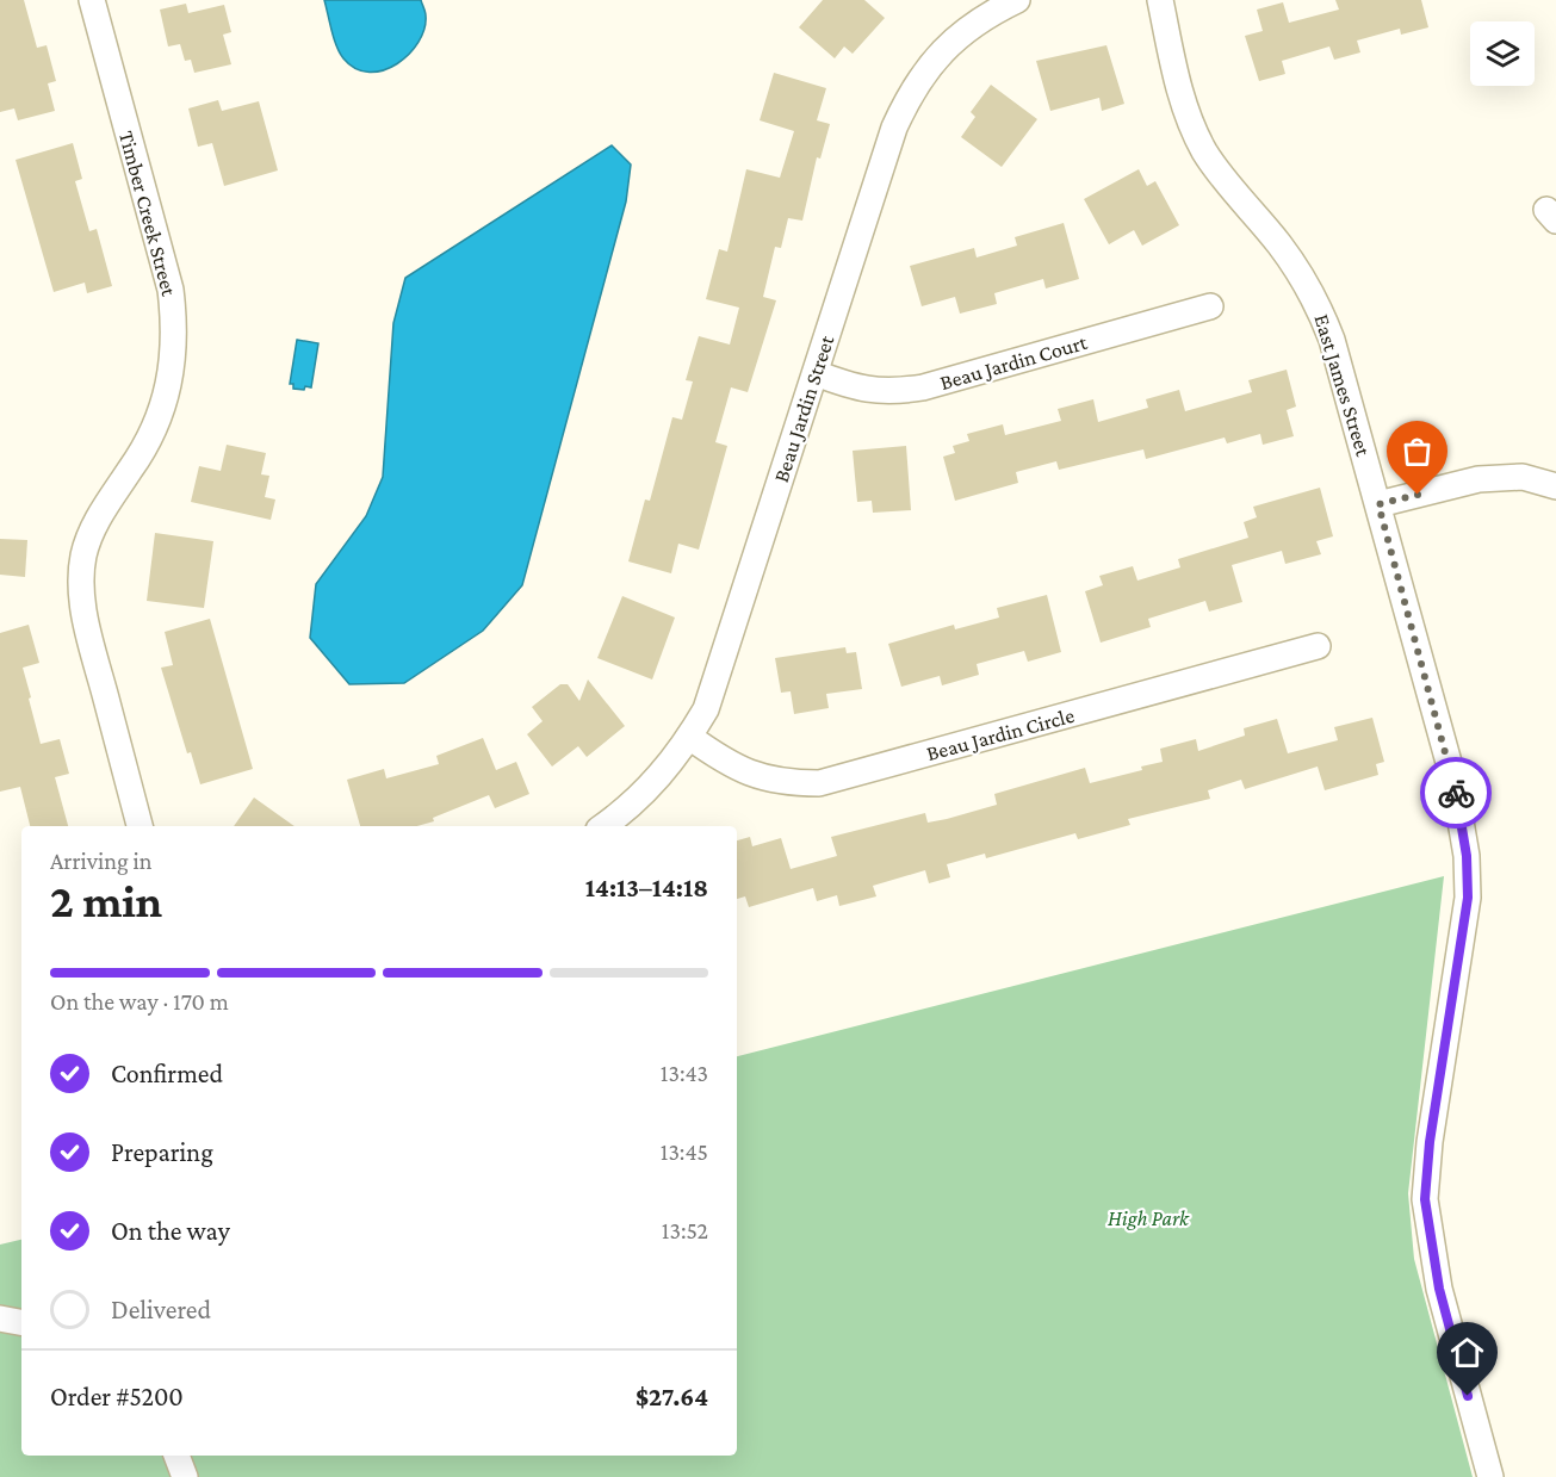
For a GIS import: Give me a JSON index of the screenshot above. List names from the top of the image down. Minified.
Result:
{"streets":{"street":["Timber Creek Street","Beau Jardin Court","East James Street","Beau Jardin Street","Beau Jardin Circle"]},"crossings":[["Beau Jardin Court","Beau Jardin Street"],["Beau Jardin Street","Beau Jardin Circle"]],"parks":["High Park"],"page":{"heading":["2 min","Arriving in","14:13–14:18"],"panel":["Order #5200","$27.64"],"bar":"On the way · 170 m","list":[["Confirmed","13:43"],["Preparing","13:45"],["On the way","13:52"],"Delivered"]}}
